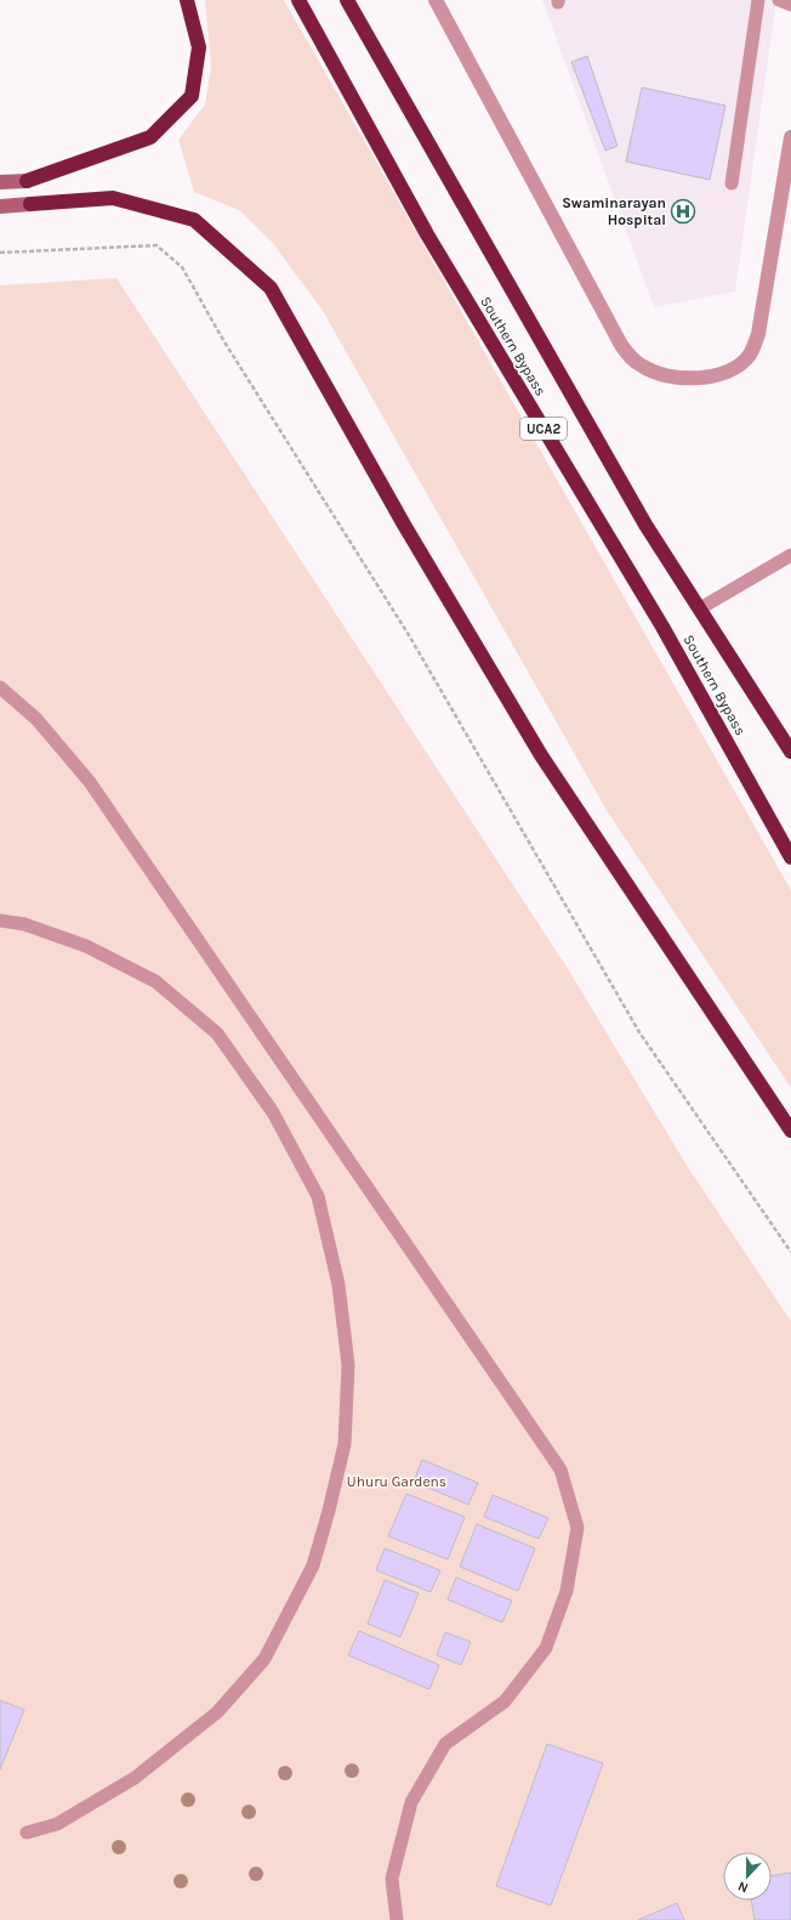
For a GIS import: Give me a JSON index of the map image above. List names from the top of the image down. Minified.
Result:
{"streets":{"highway":["Southern Bypass","UCA2"]},"parks":["Uhuru Gardens"],"places":{"hospital":["Swaminarayan Hospital"]},"north":"bottom"}
